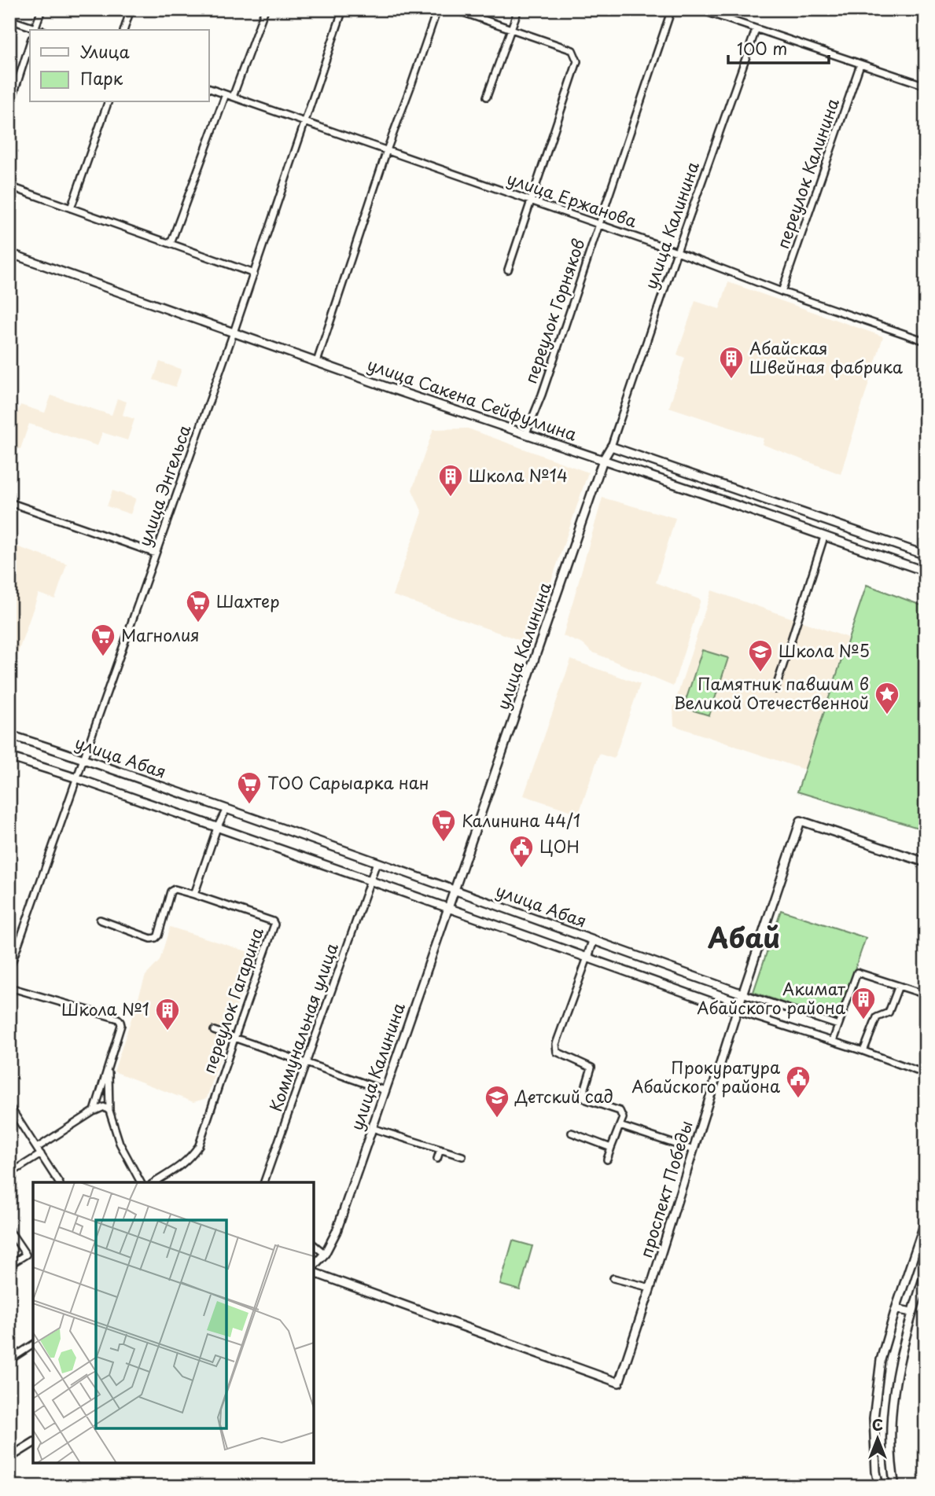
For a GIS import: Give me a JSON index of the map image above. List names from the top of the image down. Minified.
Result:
{"streets":{"street":["переулок Калинина","улица Ержанова","улица Калинина","переулок Горняков","улица Сакена Сейфуллина","улица Энгельса","улица Абая","переулок Гагарина","Коммунальная улица","проспект Победы"]},"crossings":[["переулок Калинина","улица Ержанова"],["улица Ержанова","улица Калинина"],["улица Ержанова","переулок Горняков"],["улица Ержанова","улица Энгельса"],["улица Калинина","улица Сакена Сейфуллина"],["улица Калинина","улица Абая"],["переулок Горняков","улица Сакена Сейфуллина"],["улица Сакена Сейфуллина","улица Энгельса"],["улица Энгельса","улица Абая"],["улица Абая","Коммунальная улица"]],"districts":["Абай"],"places":{"building":["Абайская Швейная фабрика","Школа №14","Акимат Абайского района","Школа №1"],"supermarket":["Шахтер","Магнолия","ТОО Сарыарка нан","Калинина 44/1"],"school or university":["Школа №5","Детский сад"],"place":["Памятник павшим в Великой Отечественной"],"public building":["ЦОН","Прокуратура Абайского района"]},"legend":["Улица","Парк"],"scale_bar":"100 m","north":"top"}
